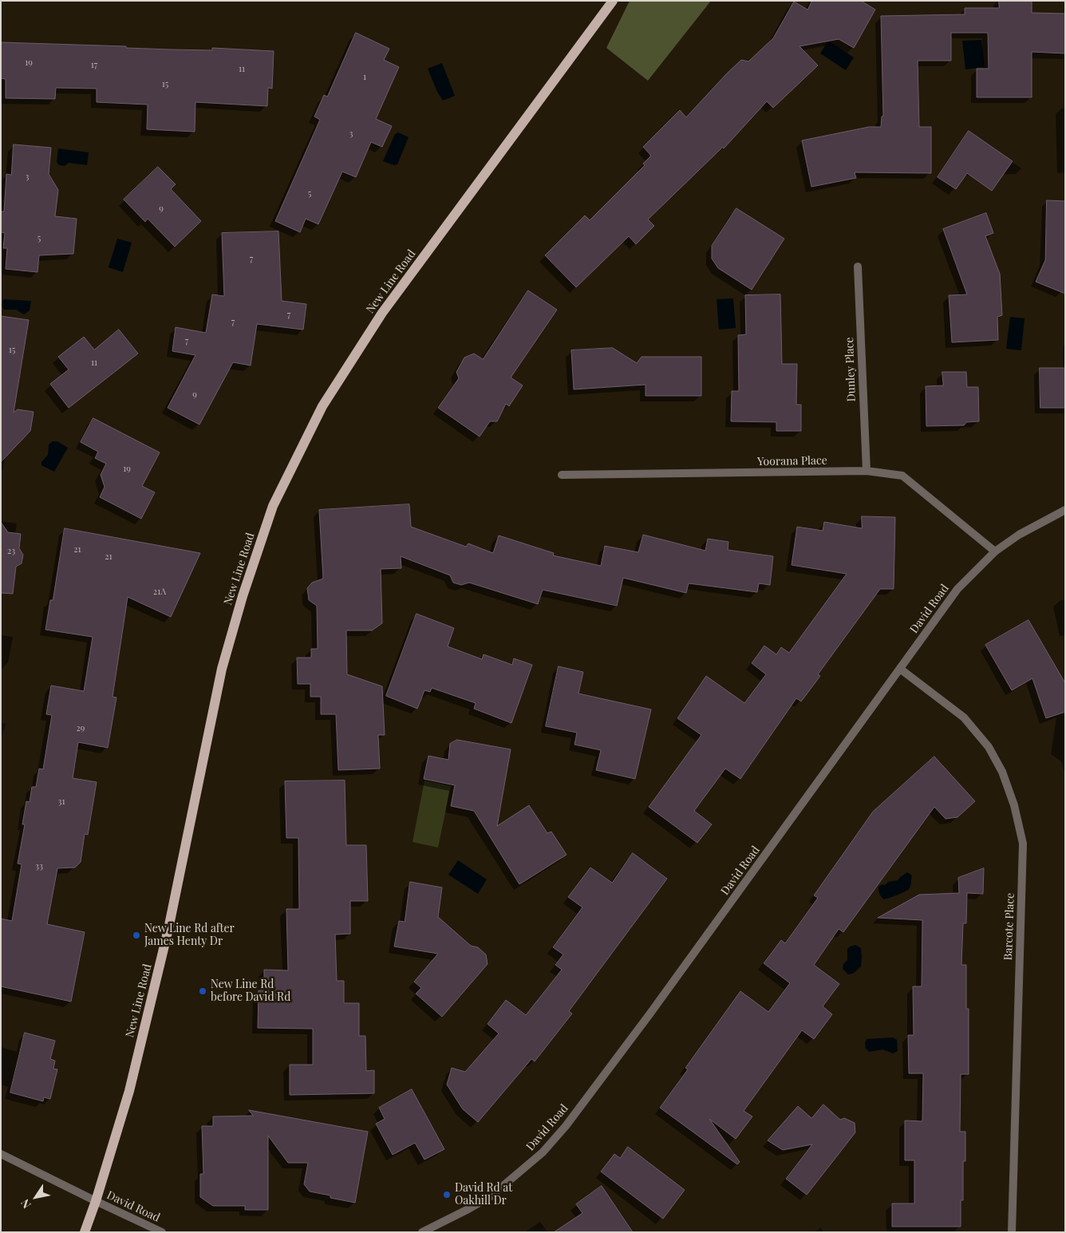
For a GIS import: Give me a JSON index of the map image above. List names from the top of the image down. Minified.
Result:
{"streets":{"main road":["New Line Road"],"street":["Dunley Place","Yoorana Place","David Road","Barcote Place"]},"crossings":[["New Line Road","David Road"],["Dunley Place","Yoorana Place"],["Yoorana Place","David Road"],["David Road","Barcote Place"]],"places":["New Line Rd after James Henty Dr","New Line Rd before David Rd","David Rd at Oakhill Dr"],"house_numbers":["19","17","11","1","15","3","3","5","9","5","7","7","7","7","15","11","9","19","21","23","21","21A","29","31","33"],"north":"bottom left"}
